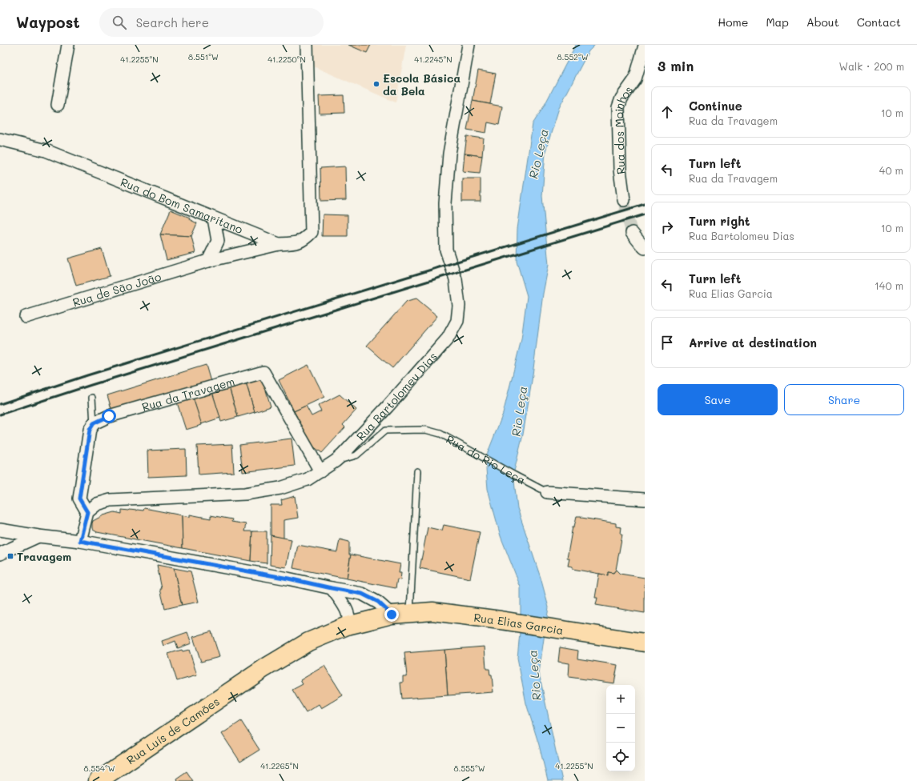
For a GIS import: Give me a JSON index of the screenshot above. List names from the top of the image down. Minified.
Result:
{"streets":{"main road":["Rua Elias Garcia","Rua Luís de Camões"],"street":["Rua dos Moinhos","Rua do Bom Samaritano","Rua de São João","Rua da Travagem","Rua Bartolomeu Dias","Rua do Rio Leça"]},"crossings":[["Rua do Bom Samaritano","Rua de São João"],["Rua da Travagem","Rua Bartolomeu Dias"],["Rua Bartolomeu Dias","Rua do Rio Leça"],["Rua Elias Garcia","Rua Luís de Camões"]],"water":["Rio Leça"],"places":{"other":["Escola Básica da Bela"],"transit":["Travagem"]},"page":{"header":"Waypost","search":"Search here","nav":["Home","Map","About","Contact"],"heading":["3 min","Walk · 200 m"],"list":[["Continue","Rua da Travagem","10 m"],["Turn left","Rua da Travagem","40 m"],["Turn right","Rua Bartolomeu Dias","10 m"],["Turn left","Rua Elias Garcia","140 m"],"Arrive at destination"],"buttons":["Save","Share"],"map_buttons":["+","−"]},"coordinates":["8.551°W","8.552°W","41.2245°N","41.2250°N","41.2255°N","41.2265°N","8.554°W","8.555°W"]}
